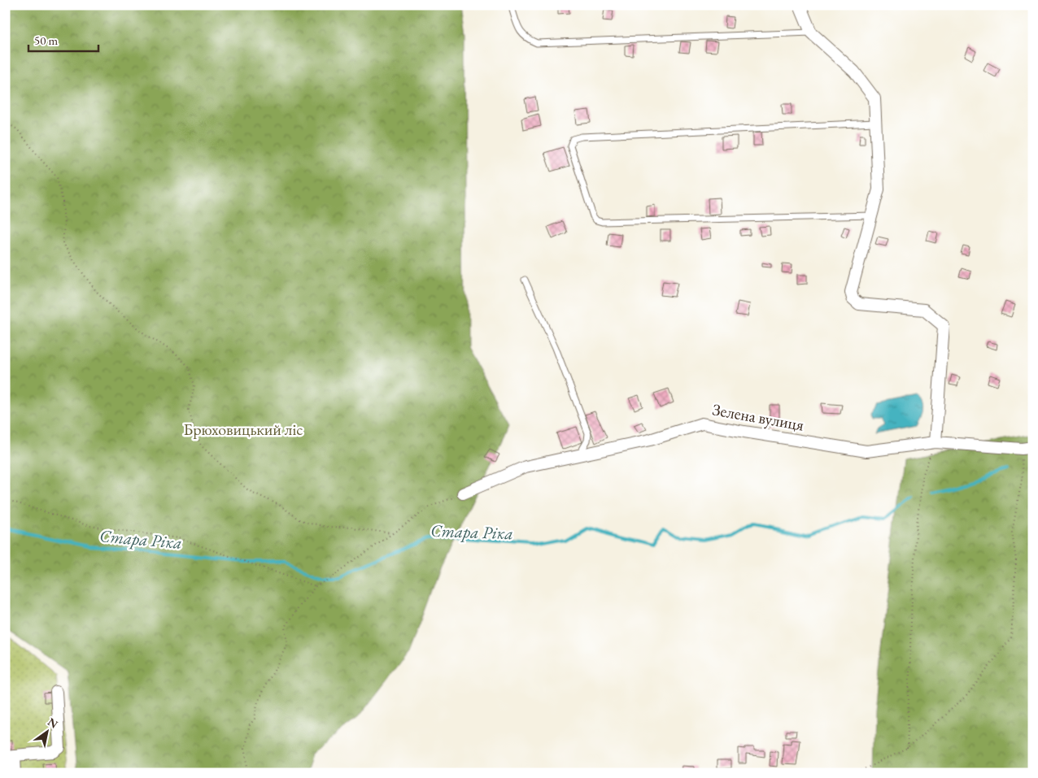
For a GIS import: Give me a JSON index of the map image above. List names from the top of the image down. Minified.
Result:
{"streets":{"street":["Зелена вулиця"]},"water":["Стара Ріка"],"parks":["Брюховицький ліс"],"scale_bar":"50 m","north":"top right"}
